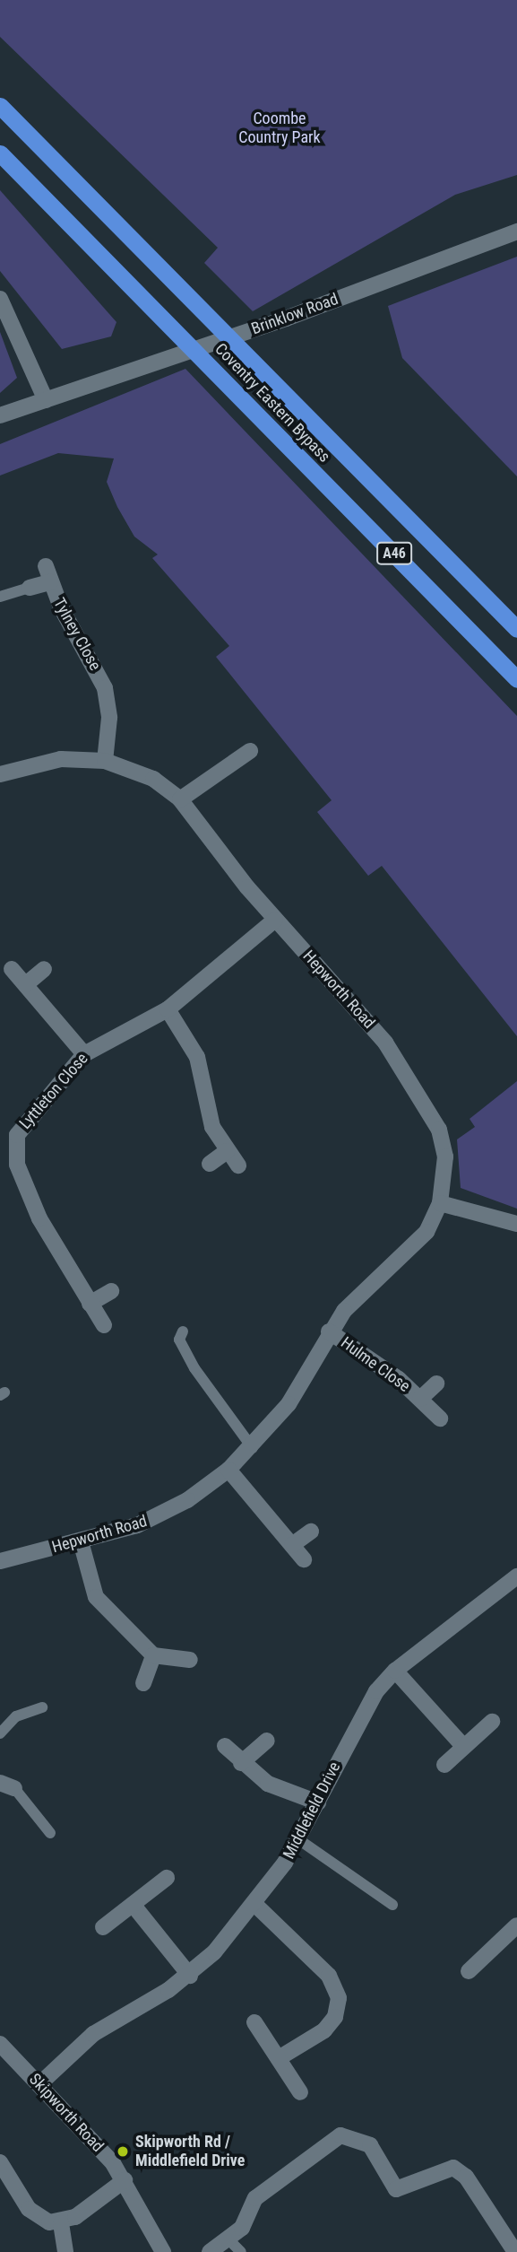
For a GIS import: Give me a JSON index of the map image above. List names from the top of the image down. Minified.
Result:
{"streets":{"highway":["Coventry Eastern Bypass","A46"],"street":["Brinklow Road","Tylney Close","Hepworth Road","Lyttleton Close","Hulme Close","Middlefield Drive","Skipworth Road"]},"crossings":[["Tylney Close","Hepworth Road"],["Hepworth Road","Lyttleton Close"],["Hepworth Road","Hulme Close"],["Middlefield Drive","Skipworth Road"]],"parks":["Coombe Country Park"],"places":["Skipworth Rd / Middlefield Drive"]}
